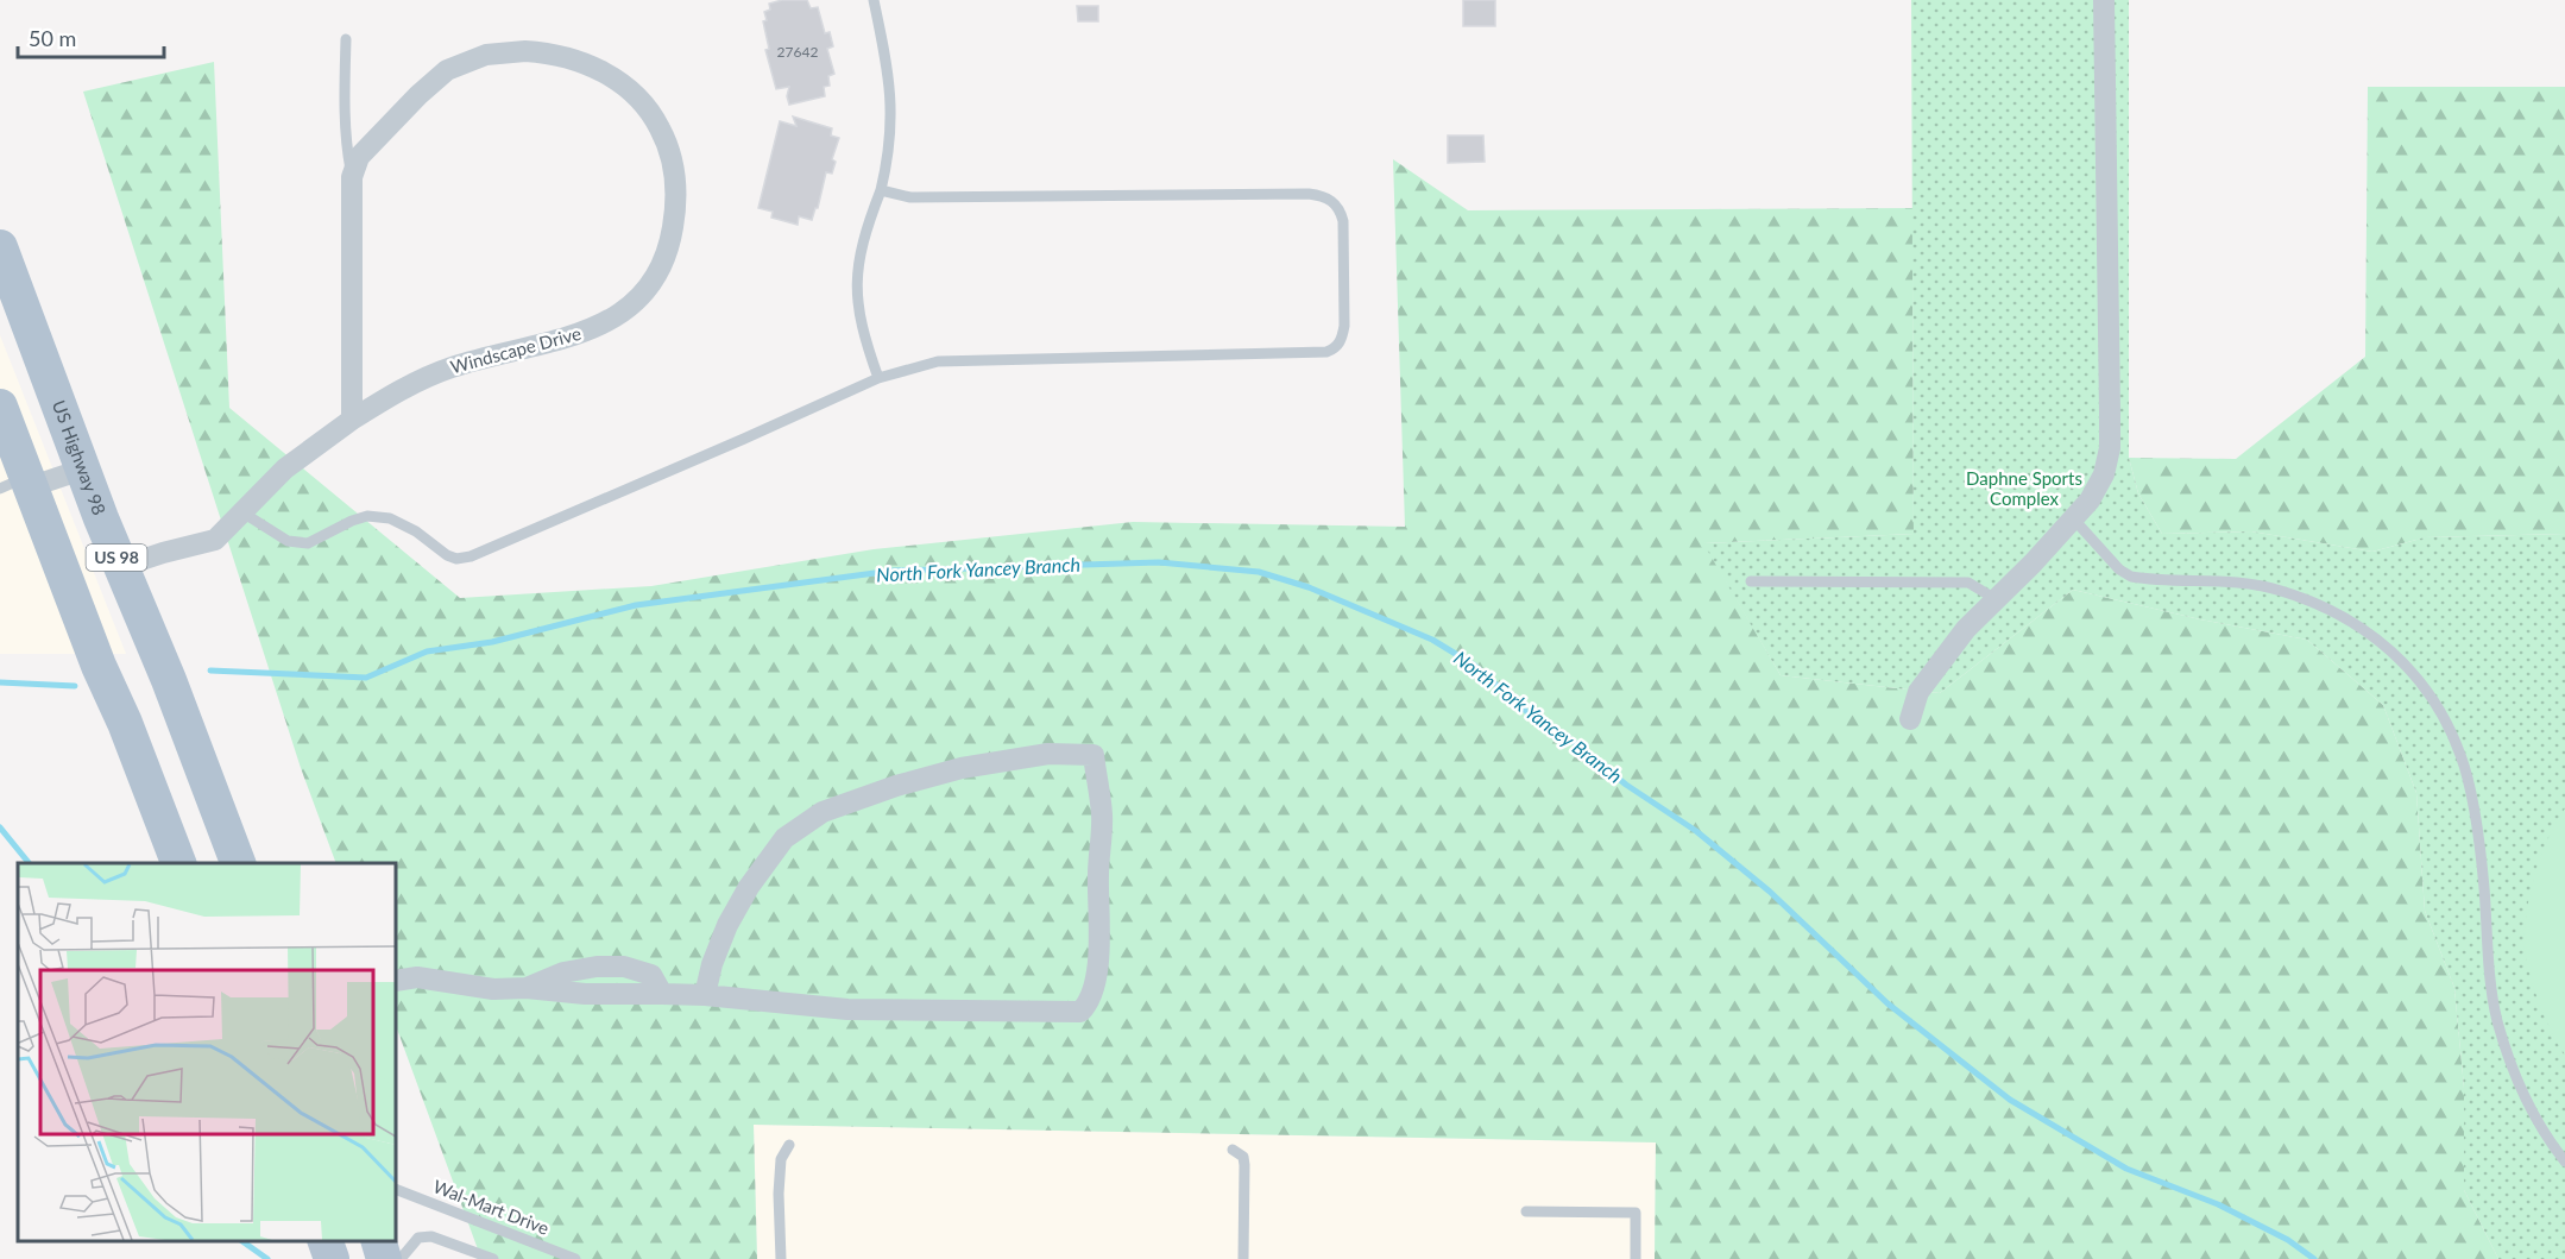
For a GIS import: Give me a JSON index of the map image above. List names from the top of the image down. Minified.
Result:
{"streets":{"main road":["US Highway 98","US 98"],"street":["Windscape Drive"],"lane":["Wal-Mart Drive"]},"crossings":[["Windscape Drive","US Highway 98"]],"water":["North Fork Yancey Branch"],"parks":["Daphne Sports Complex"],"house_numbers":["27642"],"scale_bar":"50 m"}
